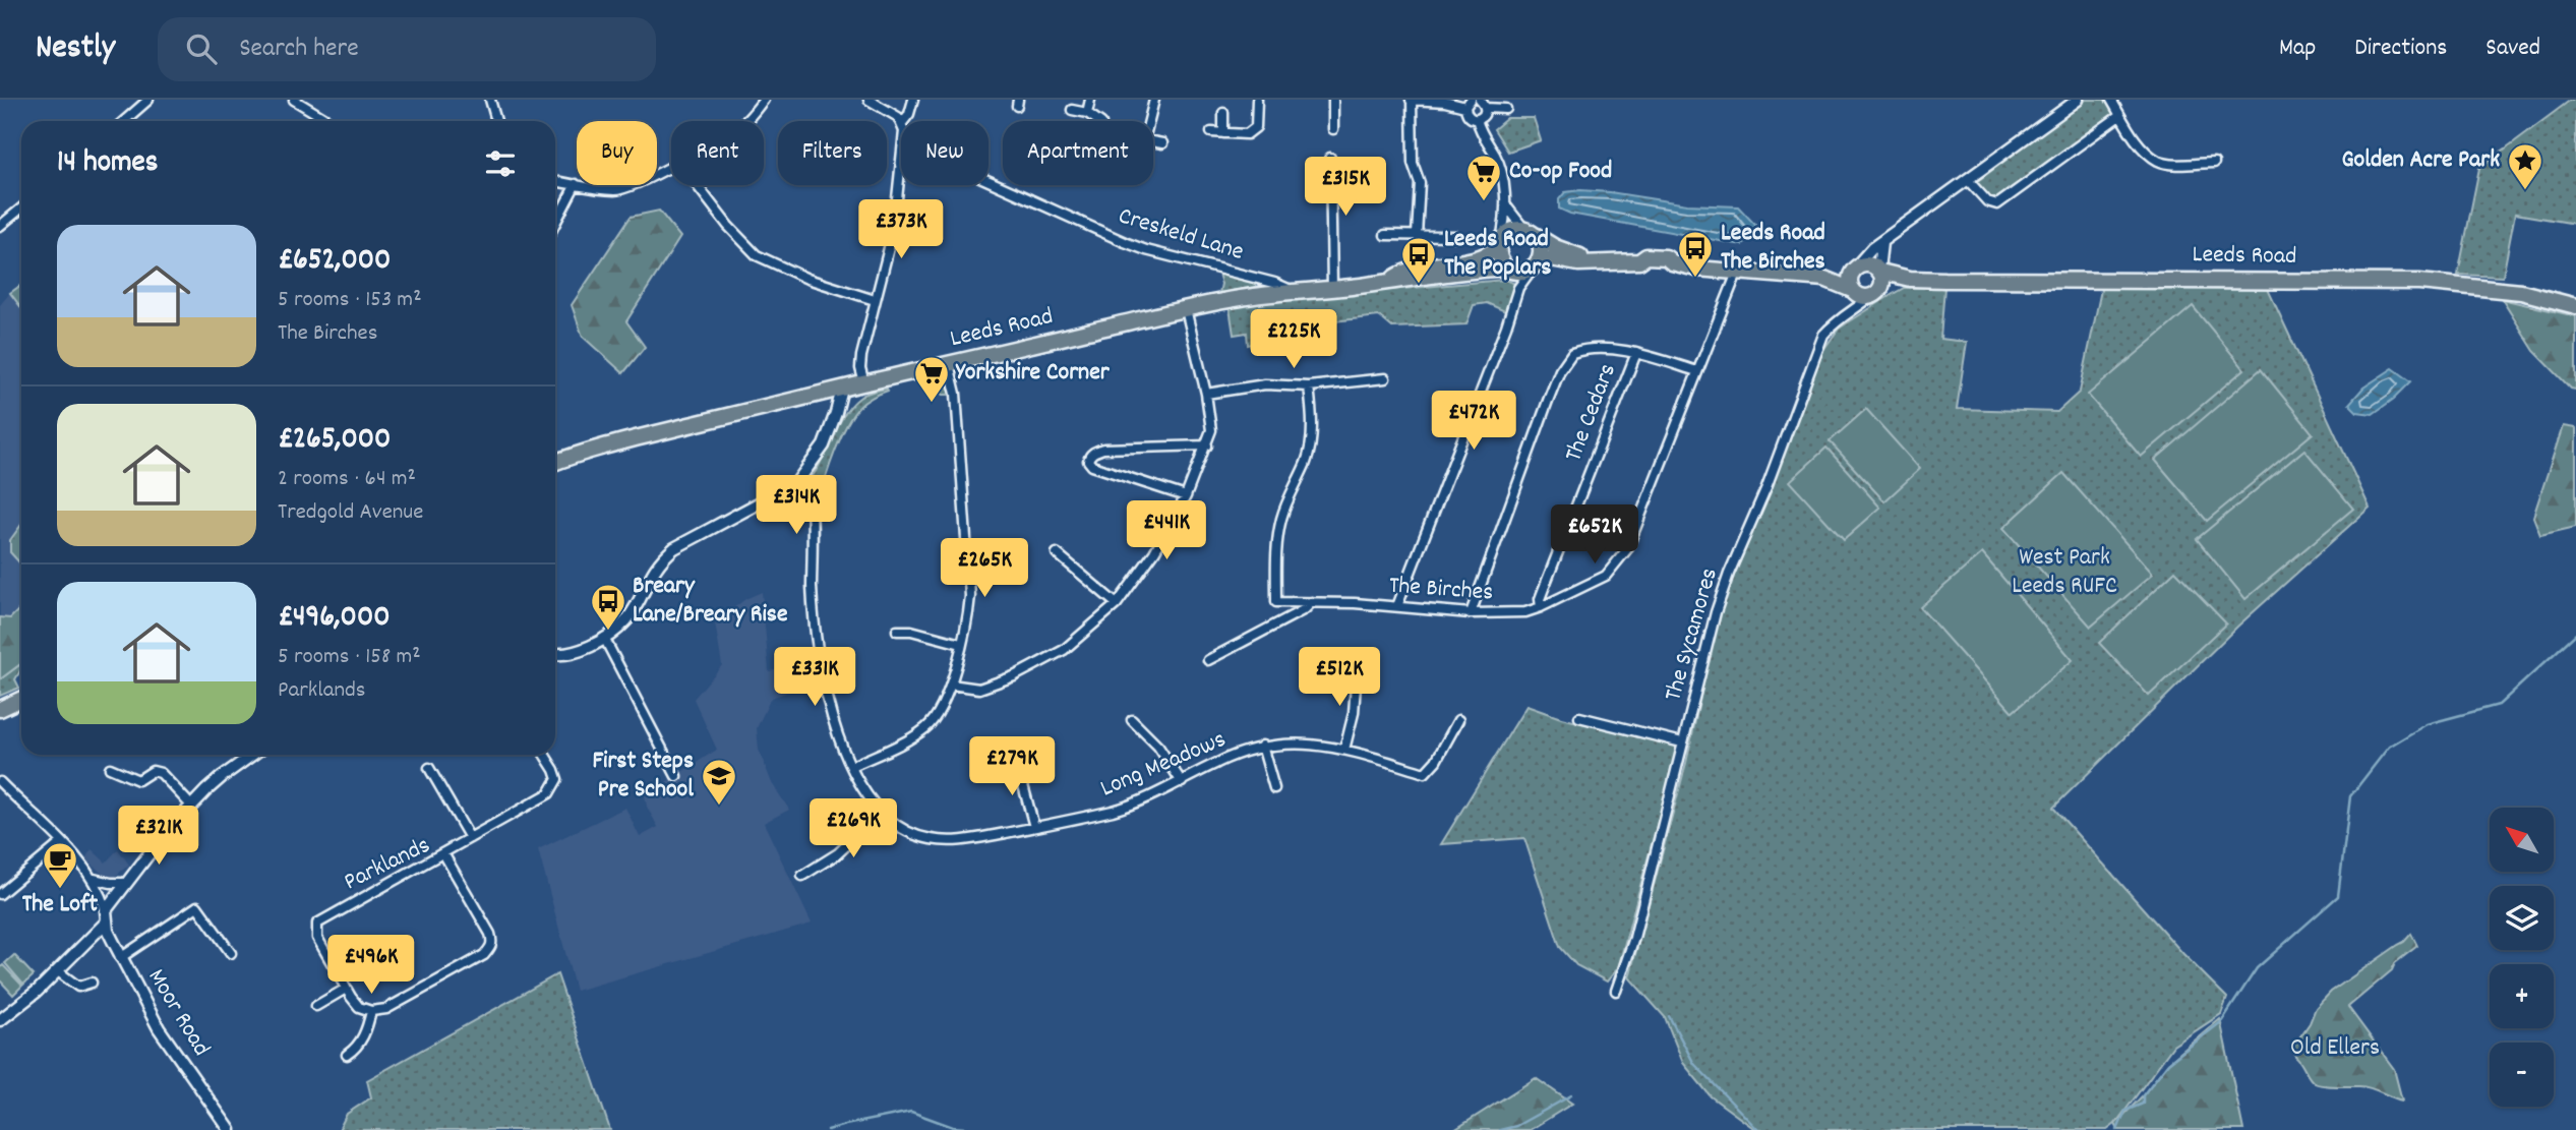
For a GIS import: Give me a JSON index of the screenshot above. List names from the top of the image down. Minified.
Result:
{"streets":{"highway":["Leeds Road"],"street":["Creskeld Lane","The Cedars","The Birches","The Sycamores","Long Meadows","Parklands","Moor Road"]},"crossings":[["Creskeld Lane","Leeds Road"],["Leeds Road","The Sycamores"],["The Cedars","The Birches"]],"parks":["West Park Leeds RUFC","Old Ellers"],"places":{"place":["Golden Acre Park"],"supermarket":["Co-op Food","Yorkshire Corner"],"bus stop":["Leeds Road The Birches","Leeds Road The Poplars","Breary Lane/Breary Rise"],"school or university":["First Steps Pre School"],"cafe":["The Loft"]},"north":"top left","page":{"header":"Nestly","search":"Search here","nav":["Map","Directions","Saved"],"chip":["Buy","Rent","Filters","New","Apartment"],"heading":"14 homes","price":["£315K","£373K","£225K","£472K","£314K","£441K","£652K","£265K","£331K","£512K","£279K","£269K","£321K","£496K"],"list":[{"name":"£652,000","note":"5 rooms · 153 m² · The Birches"},{"name":"£265,000","note":"2 rooms · 64 m² · Tredgold Avenue"},{"name":"£496,000","note":"5 rooms · 158 m² · Parklands"}],"map_buttons":["+","−"]}}
